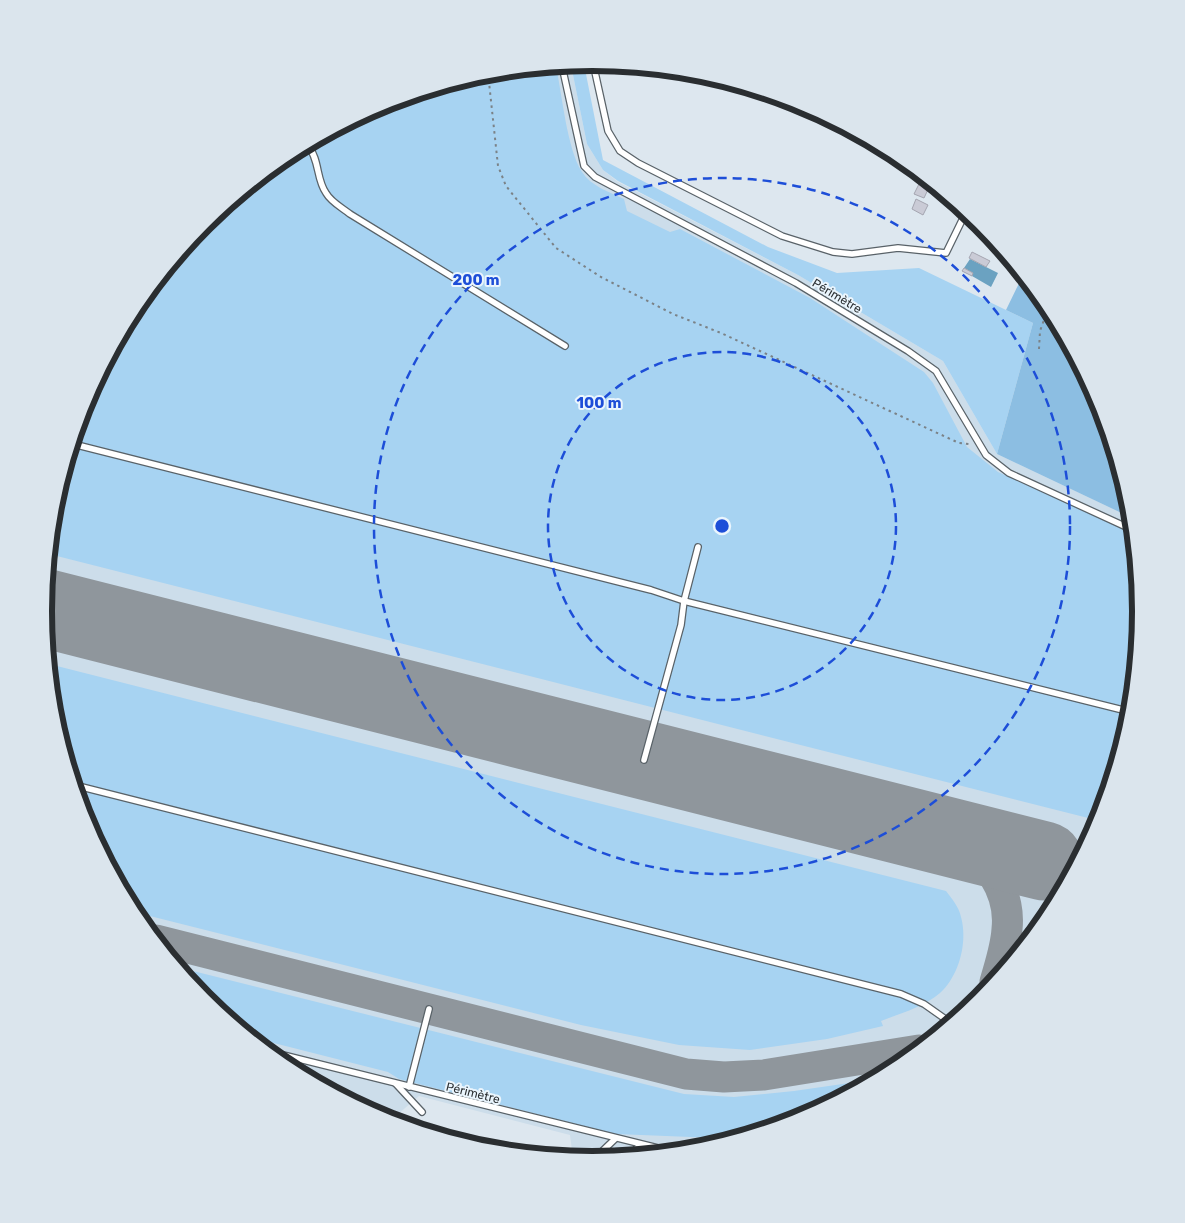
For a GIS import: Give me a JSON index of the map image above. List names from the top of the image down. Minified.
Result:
{"streets":{"lane":["Périmètre"]},"rings":["200 m","100 m"]}
